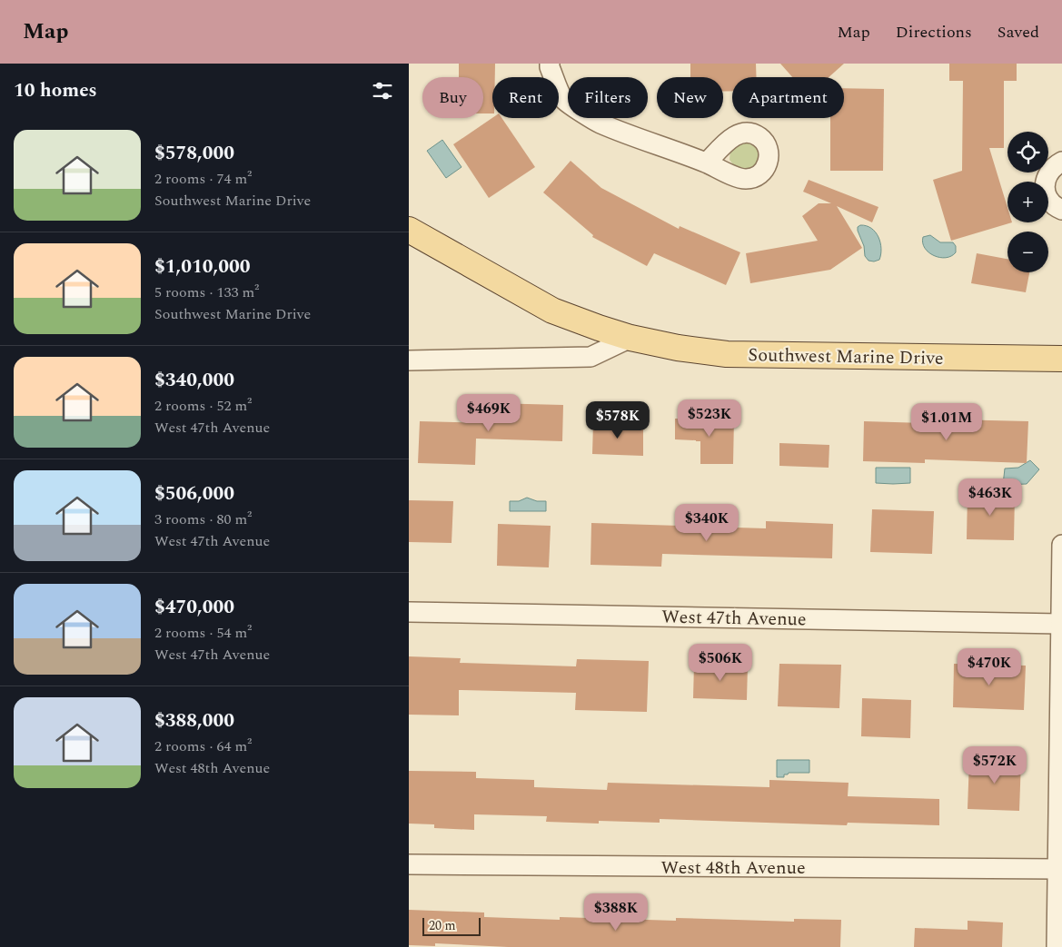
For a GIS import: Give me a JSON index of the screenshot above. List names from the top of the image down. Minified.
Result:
{"streets":{"main road":["Southwest Marine Drive"],"street":["West 47th Avenue","West 48th Avenue"]},"scale_bar":"20 m","page":{"header":"Map","nav":["Map","Directions","Saved"],"heading":"10 homes","chip":["Buy","Rent","Filters","New","Apartment"],"list":[{"name":"$578,000","note":"2 rooms · 74 m² · Southwest Marine Drive"},{"name":"$1,010,000","note":"5 rooms · 133 m² · Southwest Marine Drive"},{"name":"$340,000","note":"2 rooms · 52 m² · West 47th Avenue"},{"name":"$506,000","note":"3 rooms · 80 m² · West 47th Avenue"},{"name":"$470,000","note":"2 rooms · 54 m² · West 47th Avenue"},{"name":"$388,000","note":"2 rooms · 64 m² · West 48th Avenue"}],"map_buttons":["+","−"],"price":["$469K","$523K","$578K","$1.01M","$463K","$340K","$506K","$470K","$572K","$388K"],"scale":"20 m"}}
